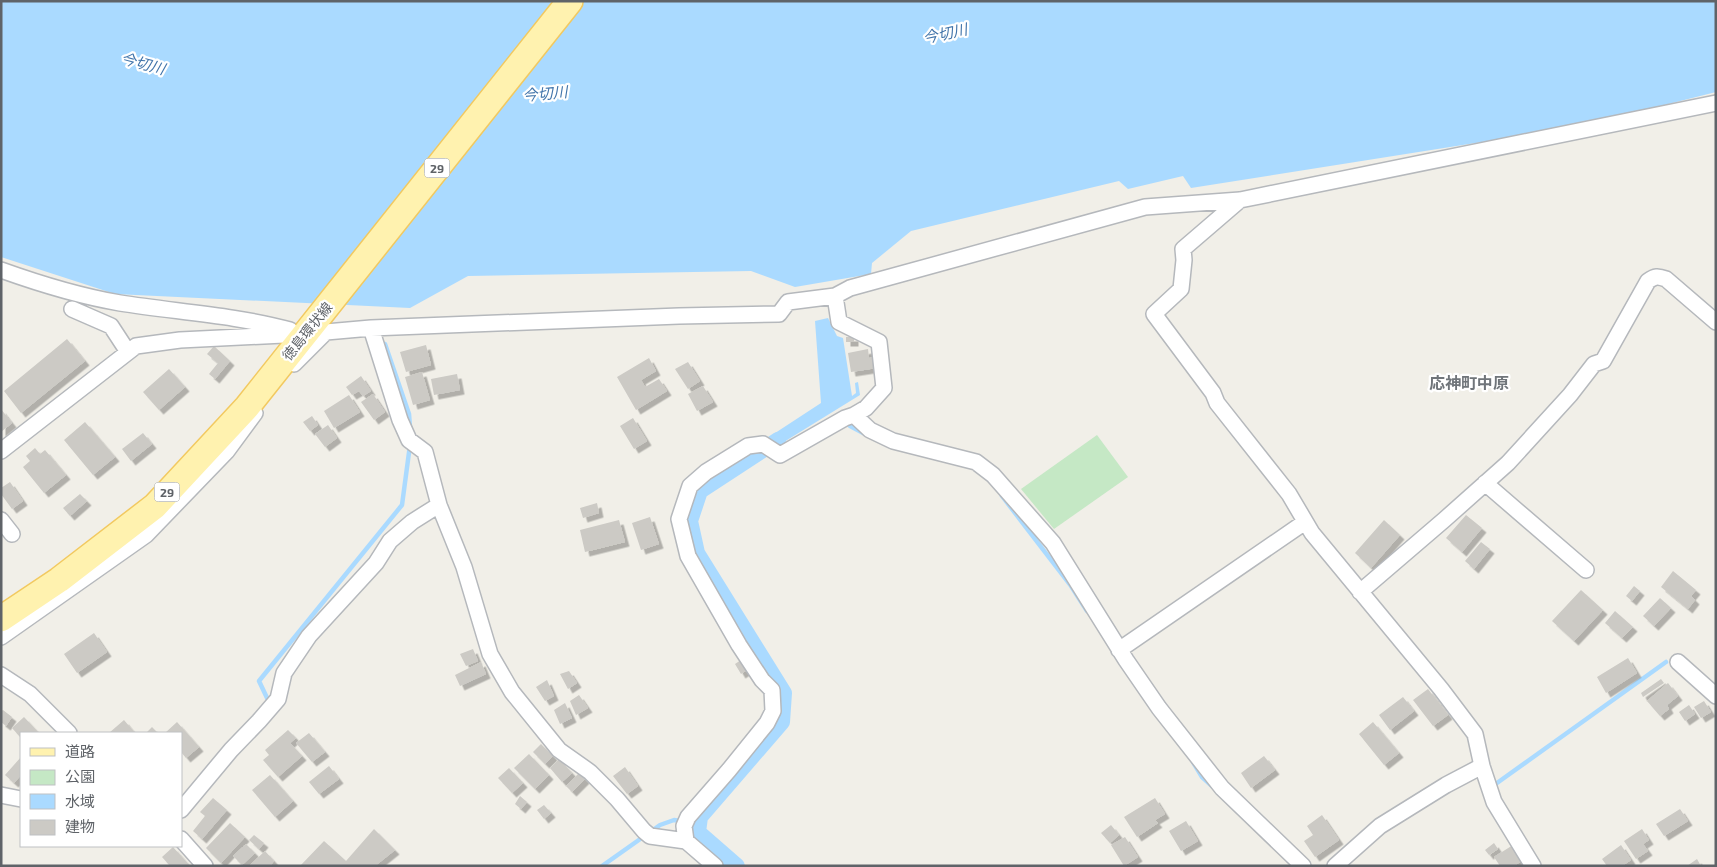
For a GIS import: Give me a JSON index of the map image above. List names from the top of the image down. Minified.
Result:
{"streets":{"main road":["29","徳島環状線"]},"districts":["応神町中原"],"water":["今切川"],"legend":["道路","公園","水域","建物"]}
